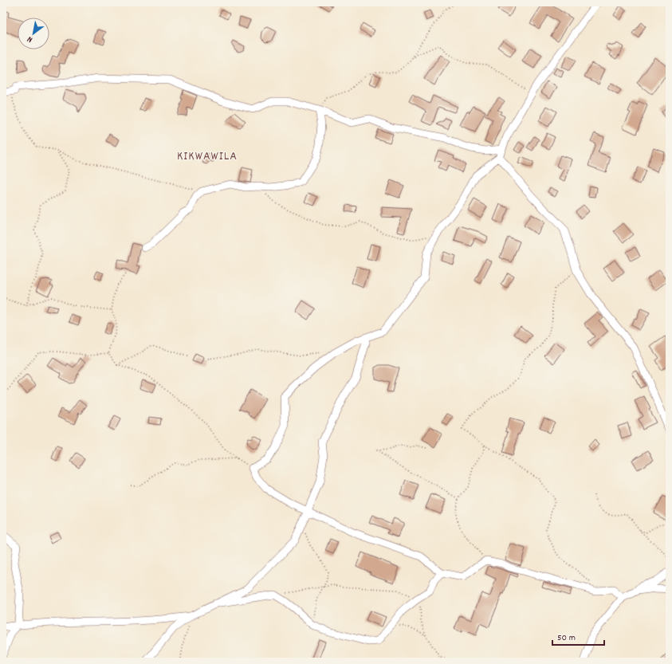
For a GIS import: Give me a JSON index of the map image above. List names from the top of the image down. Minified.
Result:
{"districts":["KIKWAWILA"],"scale_bar":"50 m","north":"bottom left"}
